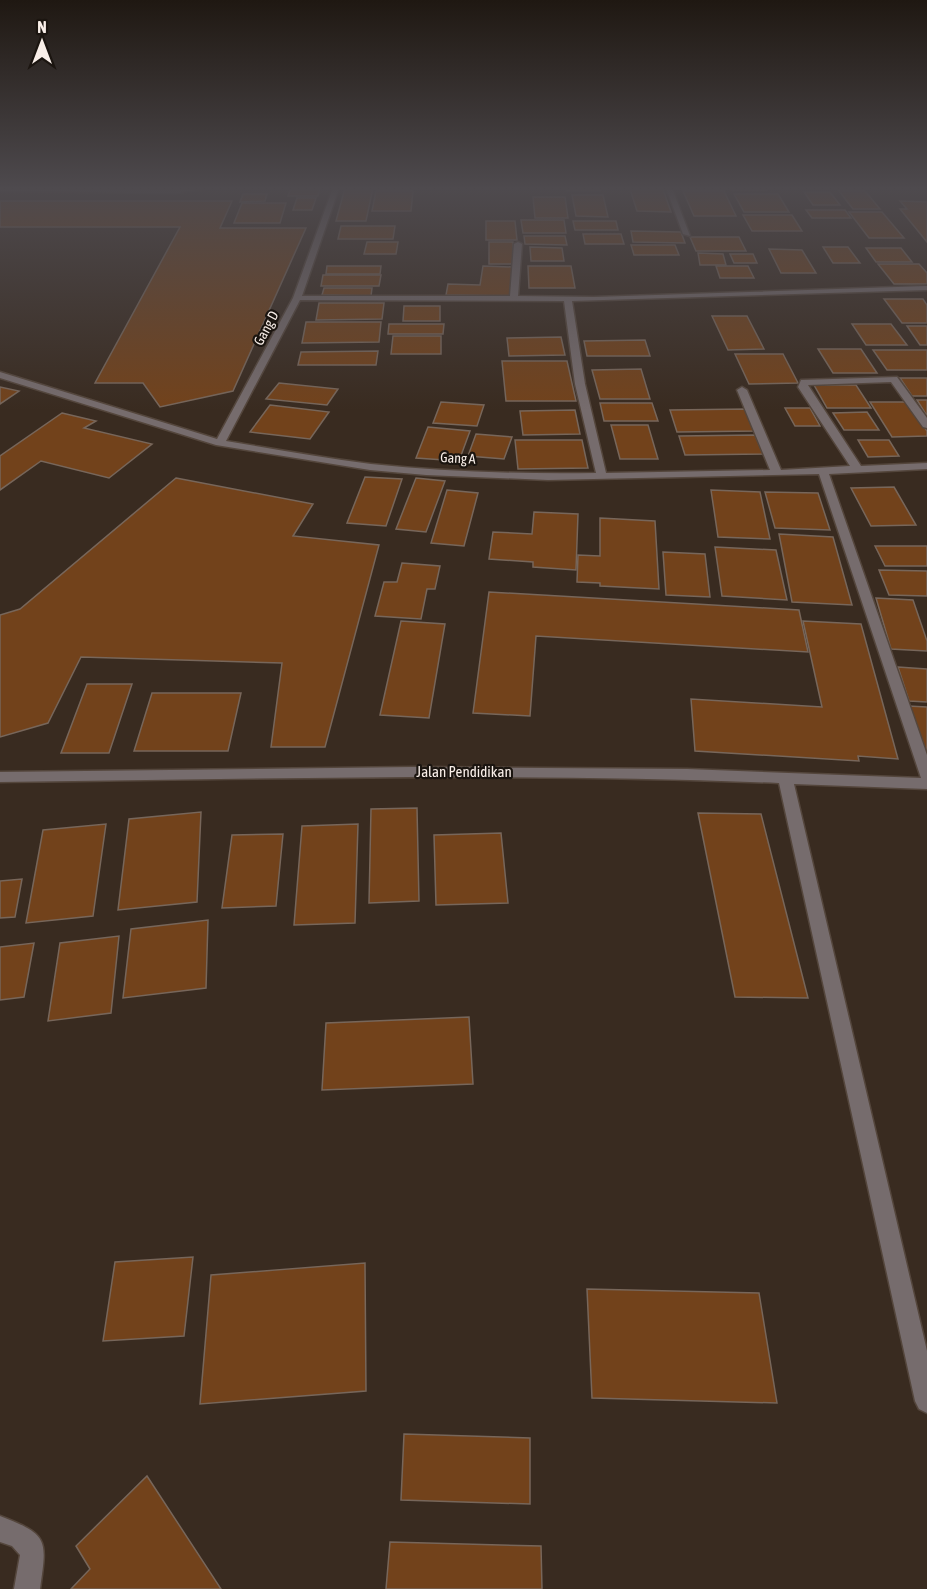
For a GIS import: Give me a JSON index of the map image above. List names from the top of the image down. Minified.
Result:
{"streets":{"street":["Gang D","Gang A","Jalan Pendidikan"]},"crossings":[["Gang D","Gang A"]],"north":"top"}
